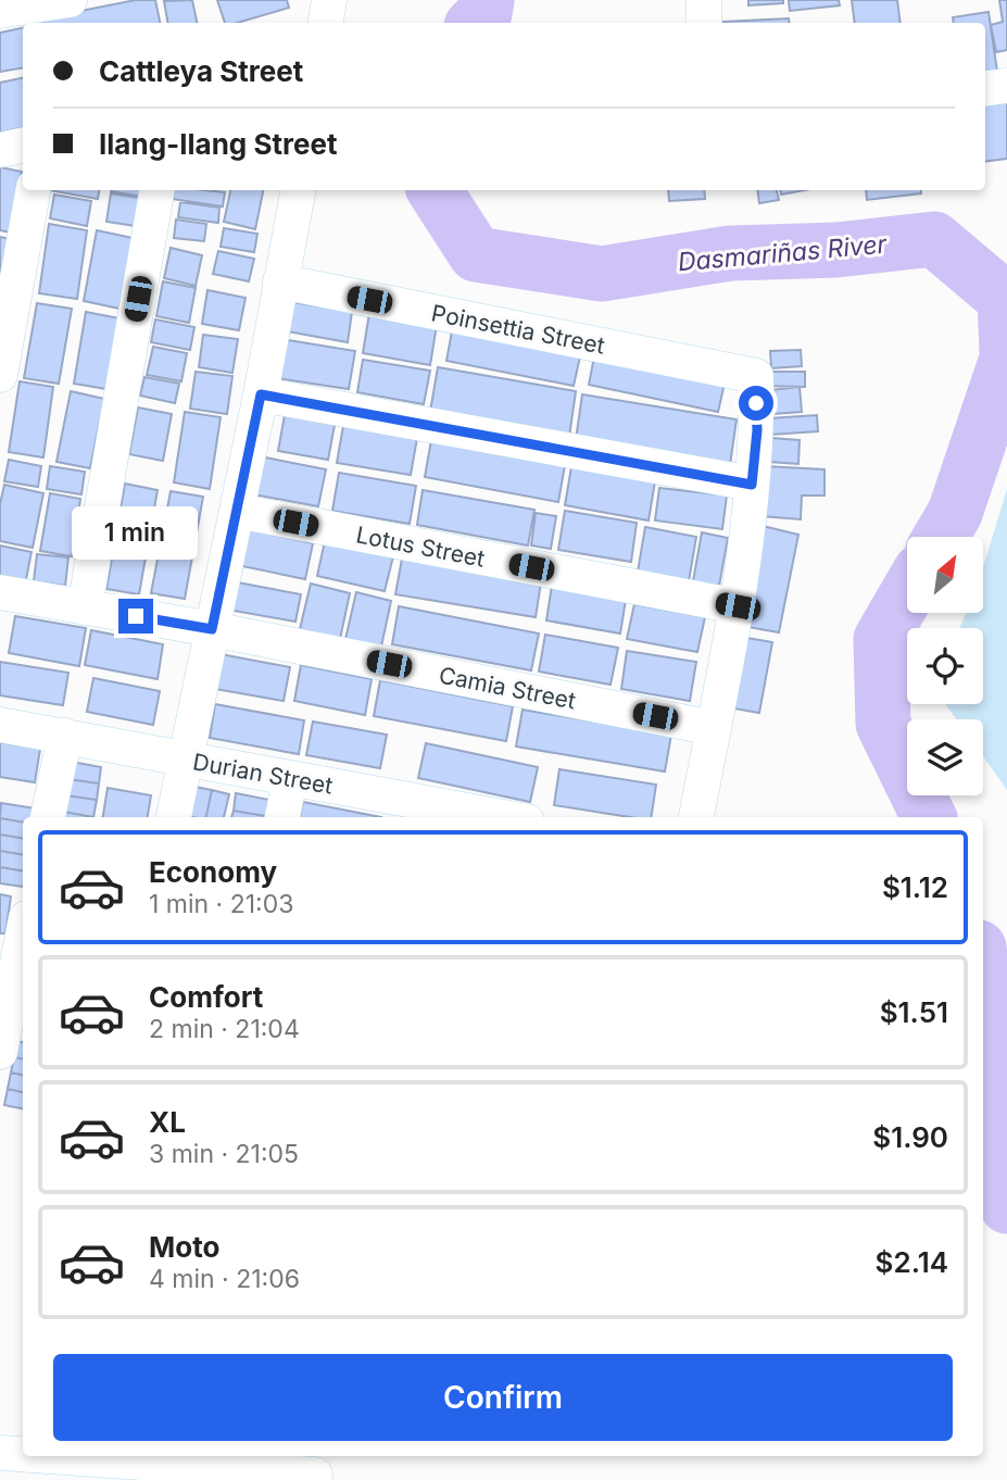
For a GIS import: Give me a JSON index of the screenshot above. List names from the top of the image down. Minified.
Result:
{"streets":{"street":["Poinsettia Street","Lotus Street","Camia Street","Durian Street"]},"water":["Dasmariñas River"],"north":"top right","page":{"banner":["Cattleya Street","Ilang-Ilang Street"],"bubble":"1 min","list":[{"name":"Economy","note":"1 min · 21:03","value":"$1.12"},{"name":"Comfort","note":"2 min · 21:04","value":"$1.51"},{"name":"XL","note":"3 min · 21:05","value":"$1.90"},{"name":"Moto","note":"4 min · 21:06","value":"$2.14"}],"buttons":"Confirm"}}
